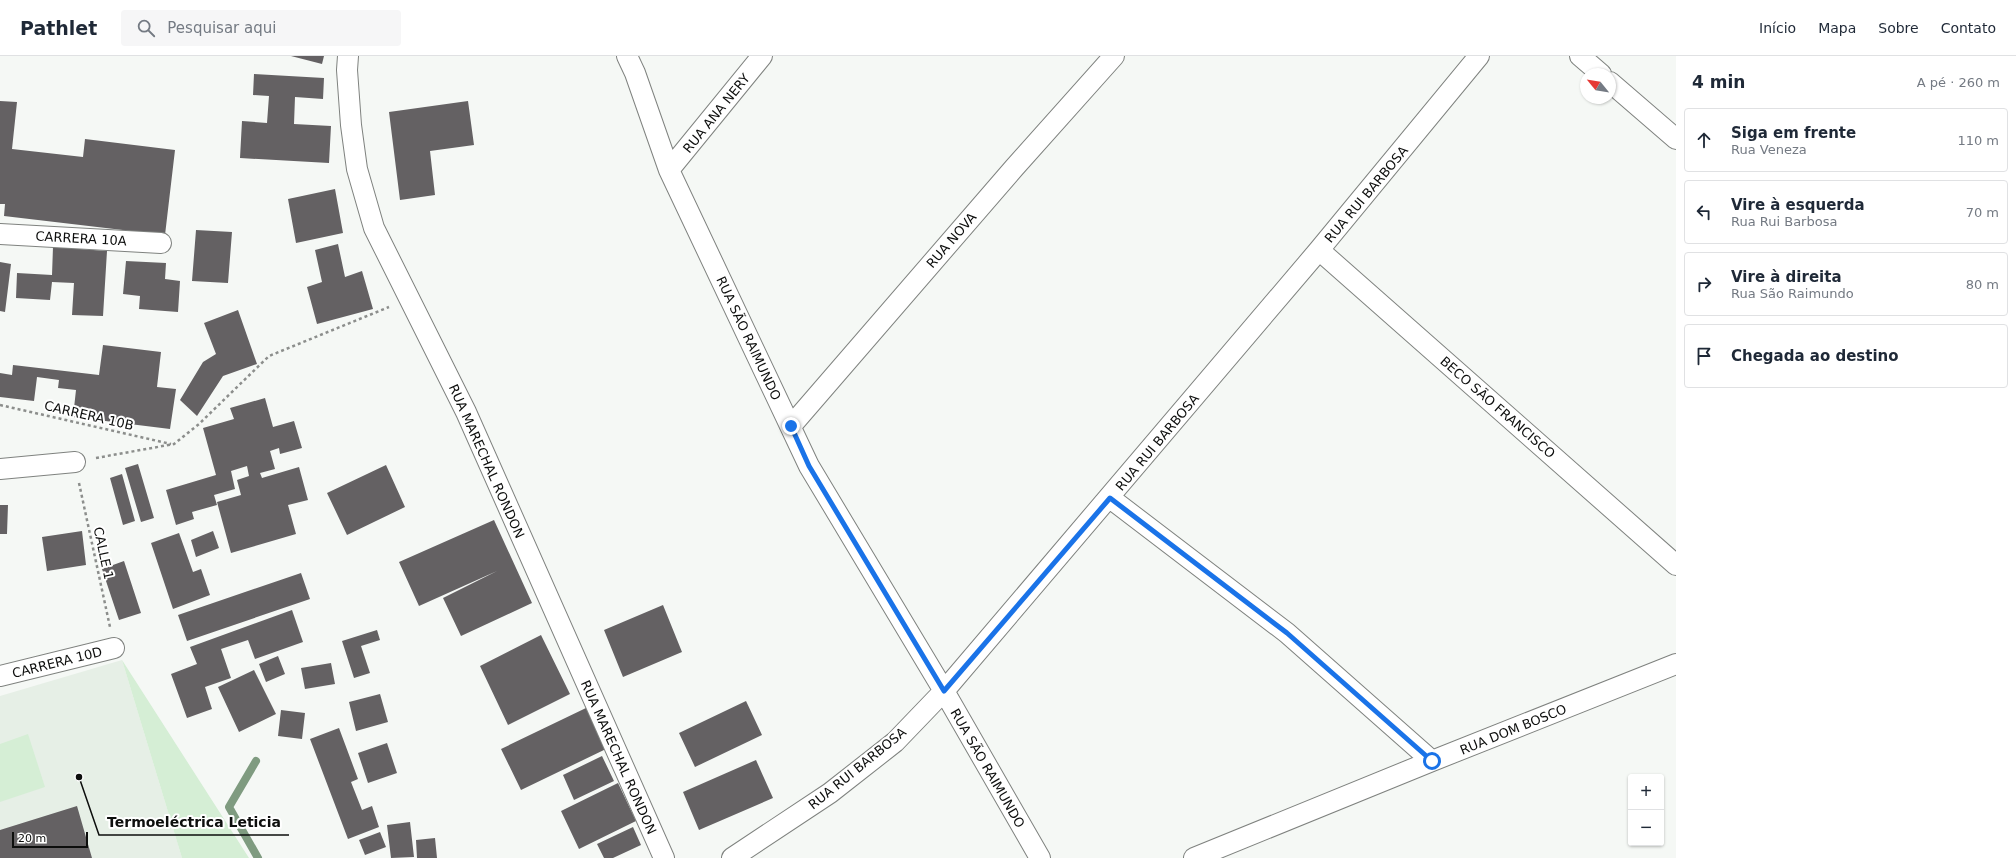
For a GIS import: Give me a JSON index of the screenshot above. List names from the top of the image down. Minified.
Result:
{"streets":{"street":["RUA ANA NERY","RUA RUI BARBOSA","CARRERA 10A","RUA NOVA","RUA SÃO RAIMUNDO","BECO SÃO FRANCISCO","RUA MARECHAL RONDON","CARRERA 10D","RUA DOM BOSCO"],"path":["CARRERA 10B","CALLE 1"]},"crossings":[["RUA ANA NERY","RUA SÃO RAIMUNDO"],["RUA RUI BARBOSA","RUA SÃO RAIMUNDO"],["RUA RUI BARBOSA","BECO SÃO FRANCISCO"],["RUA NOVA","RUA SÃO RAIMUNDO"],["CALLE 1","CARRERA 10D"]],"places":["Termoeléctrica Leticia"],"scale_bar":"20 m","north":"top left","page":{"header":"Pathlet","search":"Pesquisar aqui","nav":["Início","Mapa","Sobre","Contato"],"heading":["4 min","A pé · 260 m"],"list":[["Siga em frente","Rua Veneza","110 m"],["Vire à esquerda","Rua Rui Barbosa","70 m"],["Vire à direita","Rua São Raimundo","80 m"],"Chegada ao destino"],"map_buttons":["+","−"],"scale":"20 m"}}
